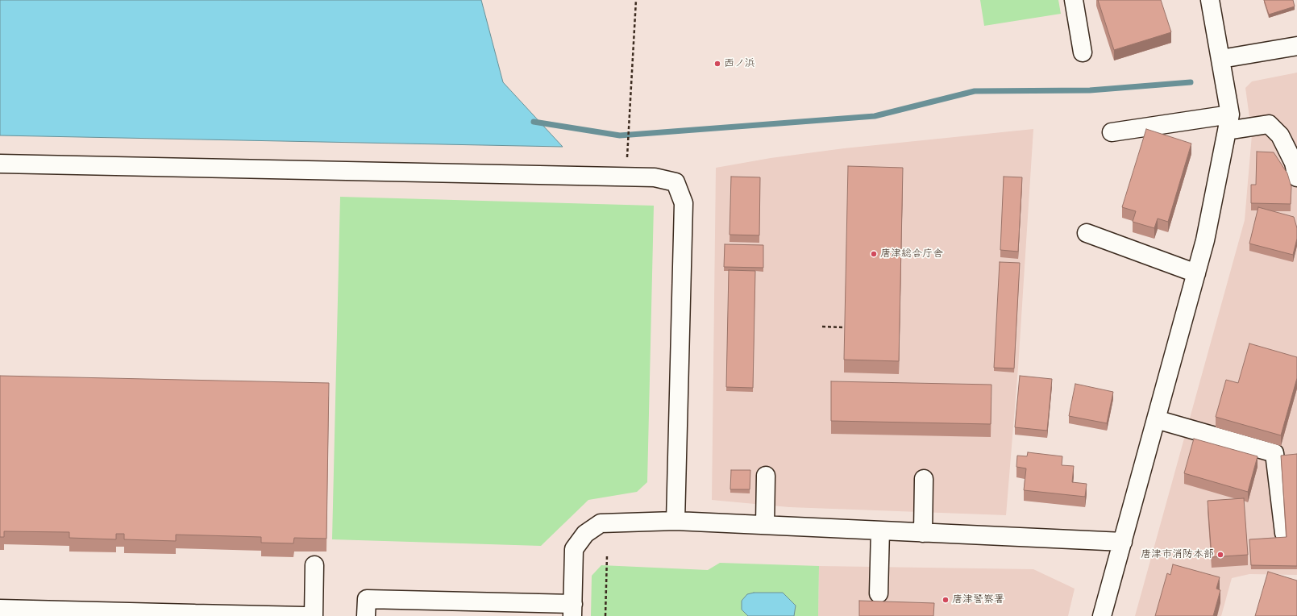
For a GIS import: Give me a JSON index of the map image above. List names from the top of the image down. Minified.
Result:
{"places":["西ノ浜","唐津総合庁舎","唐津市消防本部","唐津警察署"]}
